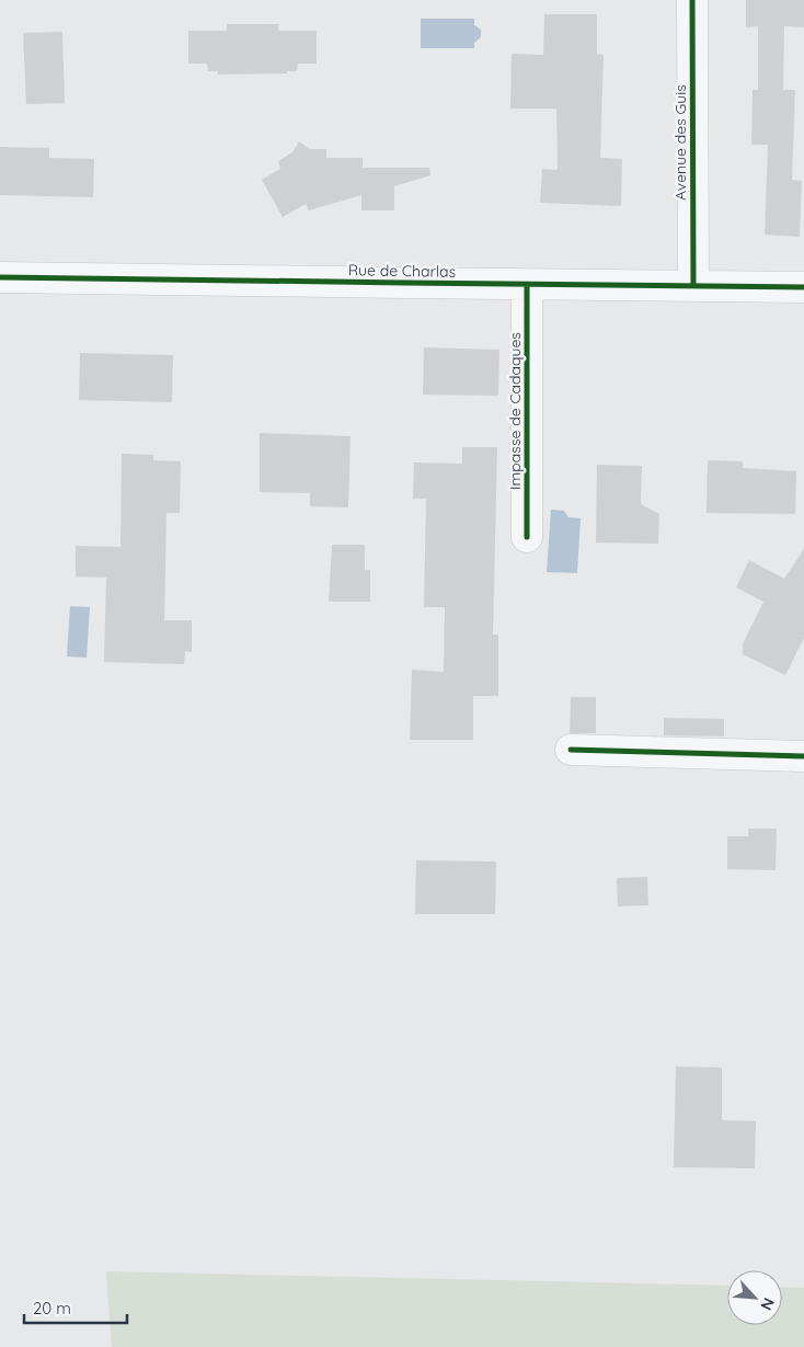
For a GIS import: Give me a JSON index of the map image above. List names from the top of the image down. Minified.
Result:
{"streets":{"street":["Avenue des Guis","Rue de Charlas","Impasse de Cadaques"]},"crossings":[["Avenue des Guis","Rue de Charlas"],["Rue de Charlas","Impasse de Cadaques"]],"scale_bar":"20 m","north":"bottom right"}
